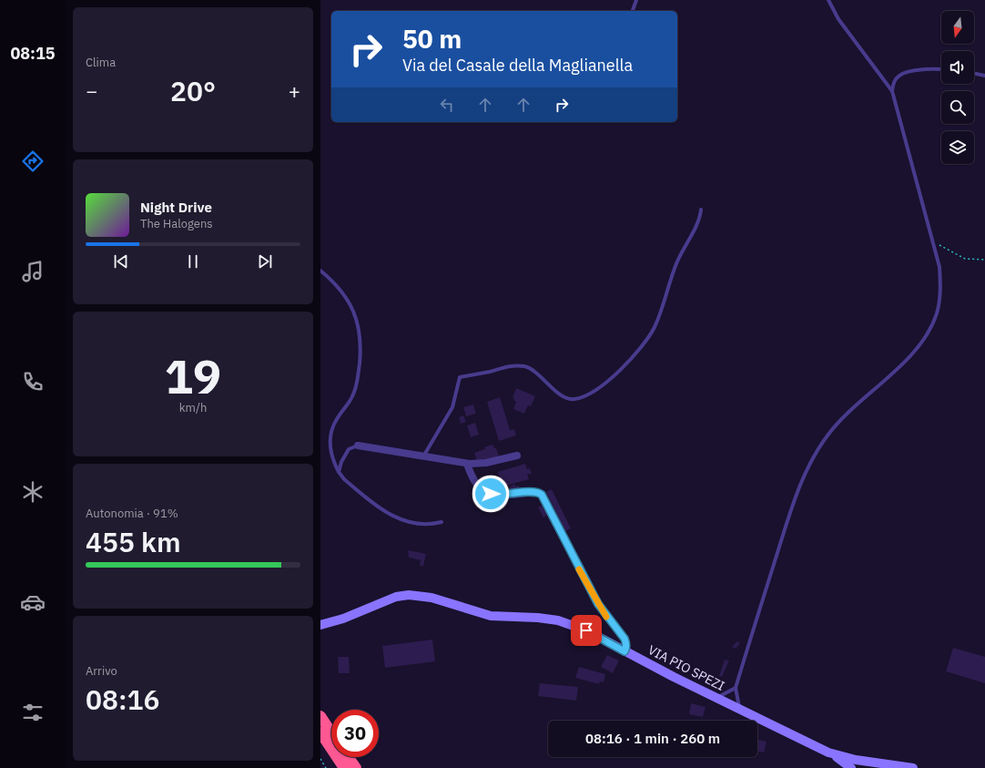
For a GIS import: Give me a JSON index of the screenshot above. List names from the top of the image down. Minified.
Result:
{"streets":{"street":["VIA PIO SPEZI"]},"north":"bottom","page":{"tabs":"08:15","tile":["Clima",["19","km/h"],["Autonomia · 91%","455 km"],["Arrivo","08:16"]],"turn":["50 m","Via del Casale della Maglianella"],"heat":["−","20°","+"],"song":["Night Drive","The Halogens"],"limit":"30","trip":"08:16 · 1 min · 260 m"}}
